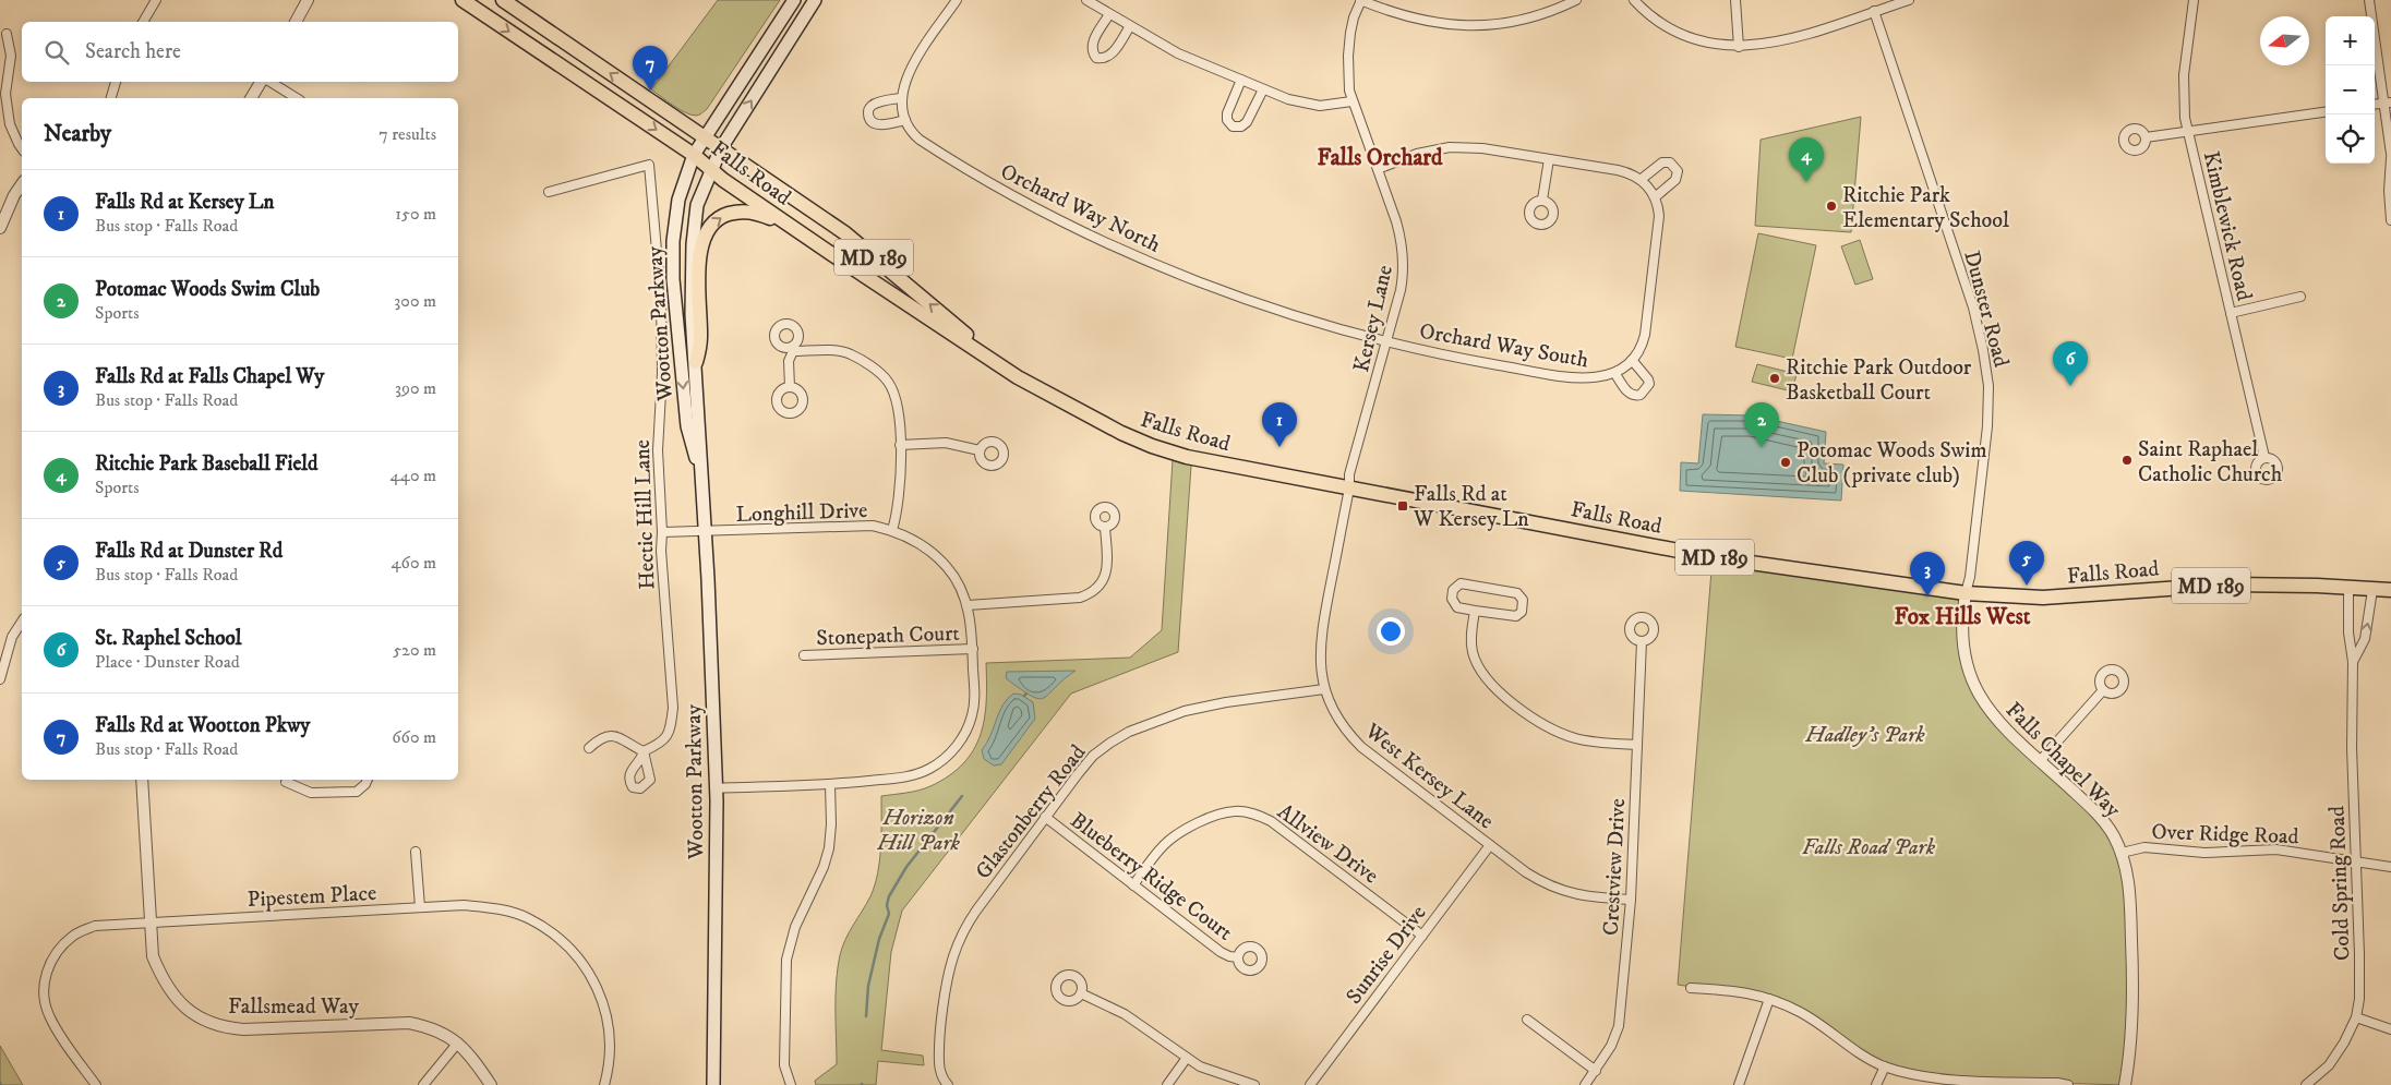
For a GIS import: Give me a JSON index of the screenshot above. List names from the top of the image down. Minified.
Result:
{"streets":{"main road":["Falls Road","MD 189","Wootton Parkway"],"street":["Orchard Way North","Kimblewick Road","Dunster Road","Kersey Lane","Orchard Way South","Longhill Drive","Hectic Hill Lane","Stonepath Court","Falls Chapel Way","West Kersey Lane","Glastonberry Road","Over Ridge Road","Allview Drive","Crestview Drive","Blueberry Ridge Court","Cold Spring Road","Pipestem Place","Sunrise Drive","Fallsmead Way"]},"crossings":[["Falls Road","Dunster Road"],["Falls Road","Kersey Lane"],["Falls Road","Wootton Parkway"],["Falls Road","Falls Chapel Way"],["Falls Road","West Kersey Lane"],["Falls Road","Cold Spring Road"],["Orchard Way North","Kersey Lane"],["Orchard Way North","Orchard Way South"],["Dunster Road","Falls Chapel Way"],["Kersey Lane","Orchard Way South"],["Kersey Lane","West Kersey Lane"],["Wootton Parkway","Longhill Drive"],["Longhill Drive","Hectic Hill Lane"],["Longhill Drive","Stonepath Court"],["Falls Chapel Way","Over Ridge Road"],["West Kersey Lane","Glastonberry Road"],["West Kersey Lane","Crestview Drive"],["West Kersey Lane","Sunrise Drive"],["Glastonberry Road","Blueberry Ridge Court"],["Over Ridge Road","Cold Spring Road"],["Allview Drive","Blueberry Ridge Court"],["Allview Drive","Sunrise Drive"],["Pipestem Place","Fallsmead Way"]],"districts":["Falls Orchard","Fox Hills West"],"parks":["Hadley's Park","Horizon Hill Park","Falls Road Park"],"places":{"other":["Ritchie Park Elementary School","Ritchie Park Outdoor Basketball Court","Saint Raphael Catholic Church","Potomac Woods Swim Club (private club)"],"transit":["Falls Rd at W Kersey Ln"]},"north":"left","page":{"map_buttons":["+","−"],"search":"Search here","pins":["7","4","6","1","2","5","3"],"heading":["Nearby","7 results"],"list":[{"mark":"1","name":"Falls Rd at Kersey Ln","note":"Bus stop · Falls Road","value":"150 m"},{"mark":"2","name":"Potomac Woods Swim Club","note":"Sports","value":"300 m"},{"mark":"3","name":"Falls Rd at Falls Chapel Wy","note":"Bus stop · Falls Road","value":"390 m"},{"mark":"4","name":"Ritchie Park Baseball Field","note":"Sports","value":"440 m"},{"mark":"5","name":"Falls Rd at Dunster Rd","note":"Bus stop · Falls Road","value":"460 m"},{"mark":"6","name":"St. Raphel School","note":"Place · Dunster Road","value":"520 m"},{"mark":"7","name":"Falls Rd at Wootton Pkwy","note":"Bus stop · Falls Road","value":"660 m"}]}}
